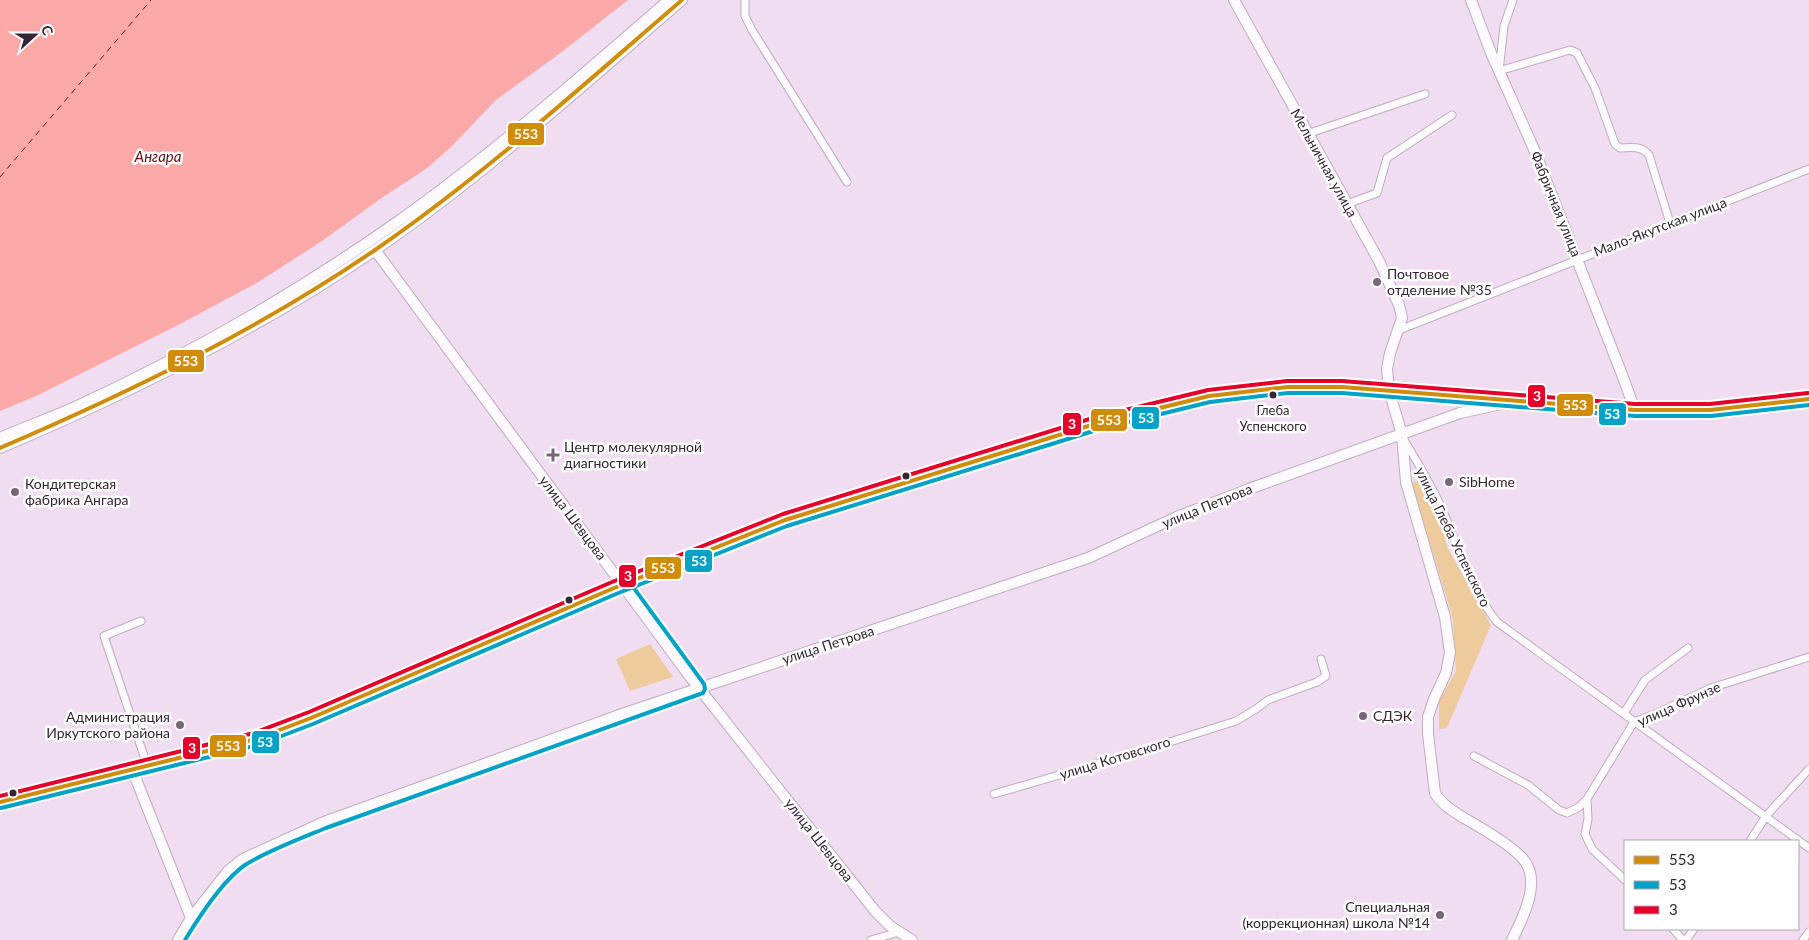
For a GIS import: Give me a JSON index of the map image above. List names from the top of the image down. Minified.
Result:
{"streets":{"main road":["Мельничная улица","Фабричная улица","улица Петрова","улица Шевцова","улица Глеба Успенского"],"street":["Мало-Якутская улица","улица Фрунзе","улица Котовского"]},"crossings":[["Мельничная улица","Мало-Якутская улица"],["Мельничная улица","улица Петрова"],["Мельничная улица","улица Глеба Успенского"],["Фабричная улица","Мало-Якутская улица"],["улица Петрова","улица Шевцова"],["улица Петрова","улица Глеба Успенского"],["улица Глеба Успенского","улица Фрунзе"]],"water":["Ангара"],"places":{"other":["Почтовое отделение №35","Глеба Успенского","SibHome","Кондитерская фабрика Ангара","СДЭК","Администрация Иркутского района","Специальная (коррекционная) школа №14"],"health":["Центр молекулярной диагностики"]},"lines":["transit line 553","transit line 3","transit line 53"],"legend":["553","53","3"],"north":"right"}
